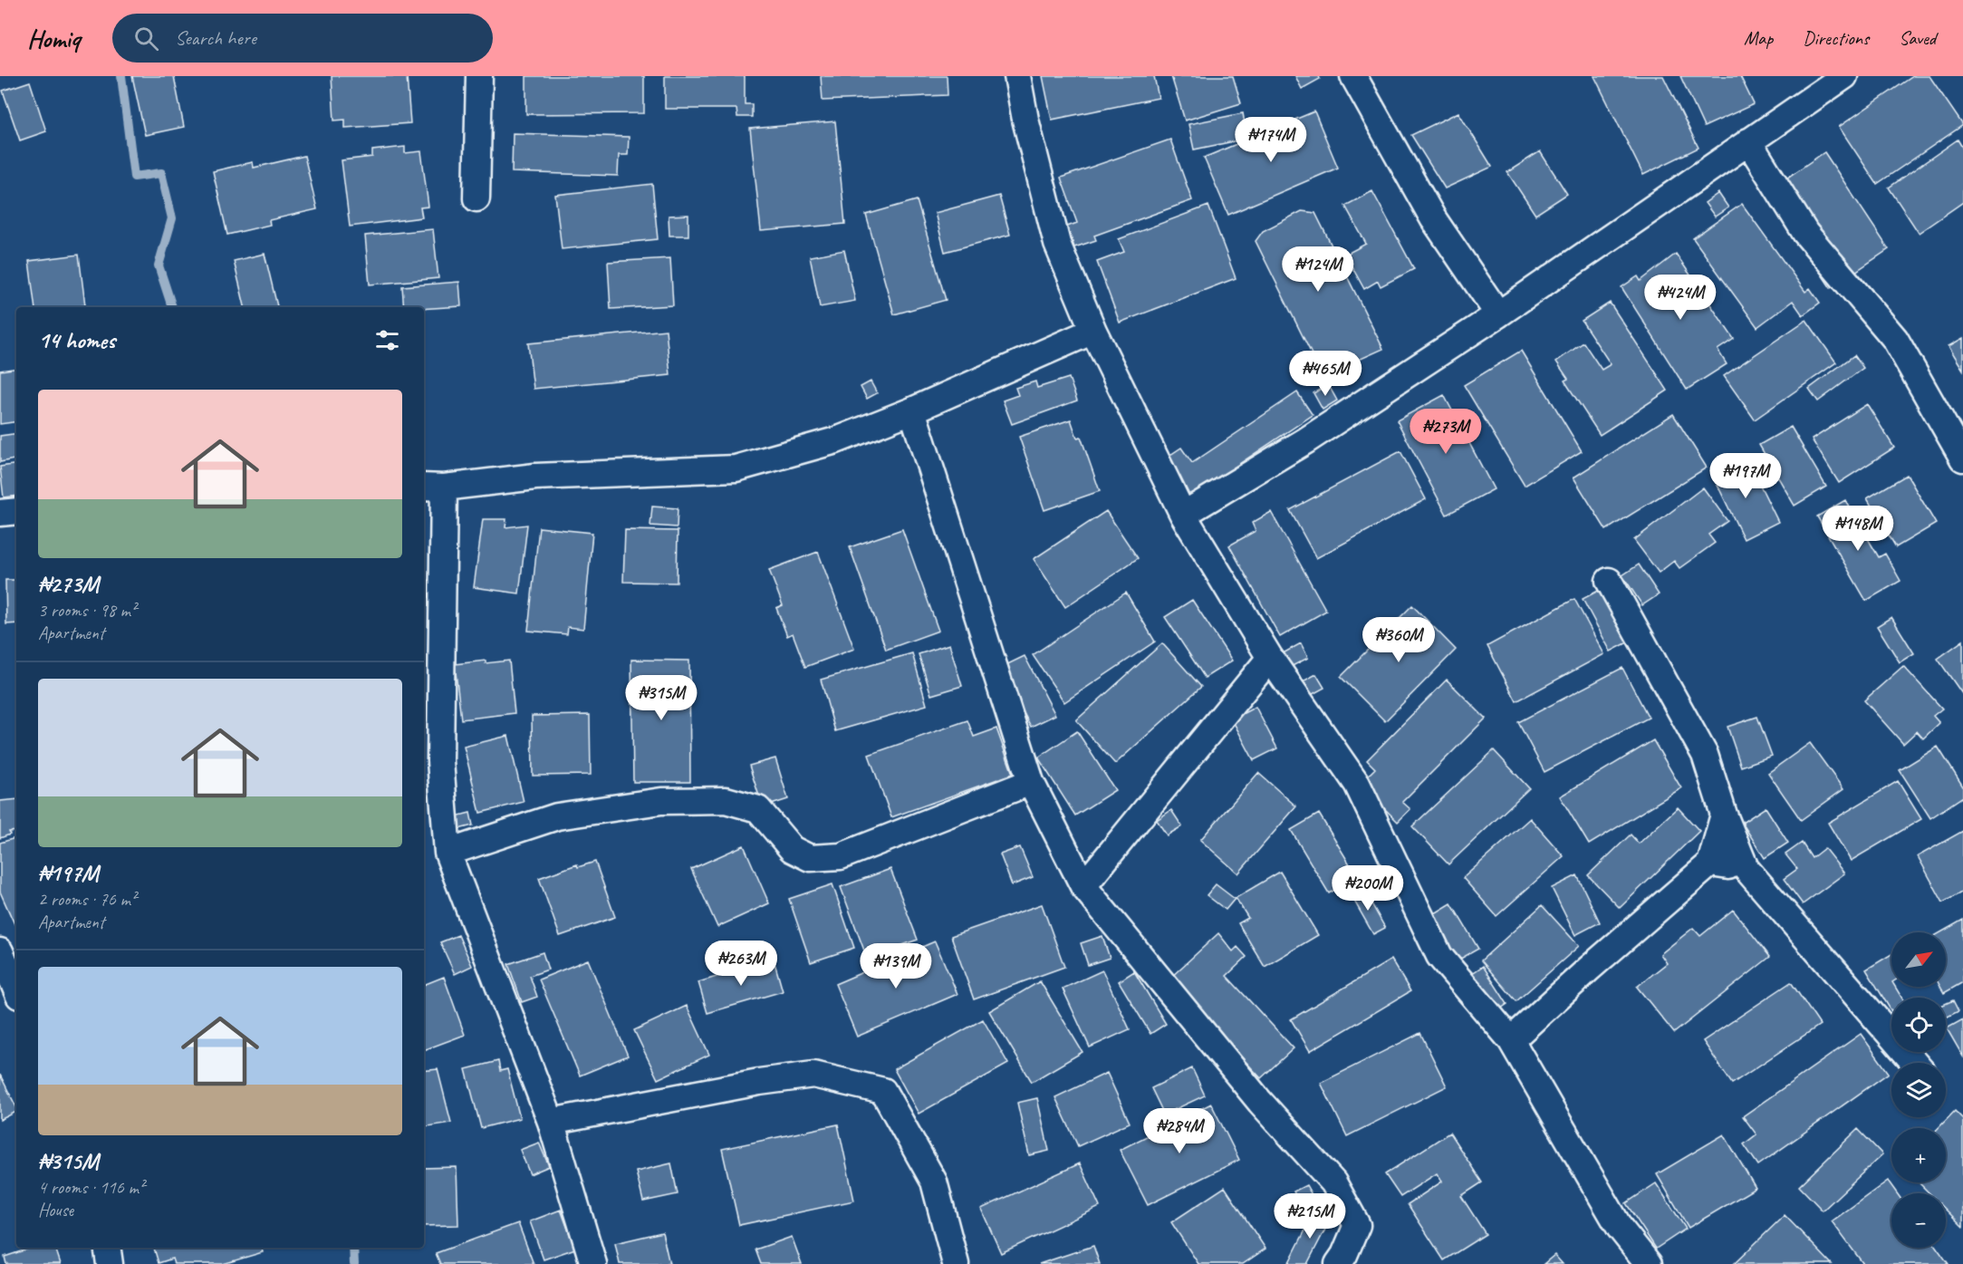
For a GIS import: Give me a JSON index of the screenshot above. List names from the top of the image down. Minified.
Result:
{"north":"top right","page":{"header":"Homiq","search":"Search here","nav":["Map","Directions","Saved"],"price":["₦174M","₦124M","₦424M","₦465M","₦273M","₦197M","₦148M","₦360M","₦315M","₦200M","₦263M","₦139M","₦284M","₦215M"],"heading":"14 homes","list":[{"name":"₦273M","note":"3 rooms · 98 m² · Apartment"},{"name":"₦197M","note":"2 rooms · 76 m² · Apartment"},{"name":"₦315M","note":"4 rooms · 116 m² · House"}],"map_buttons":["+","−"]}}
